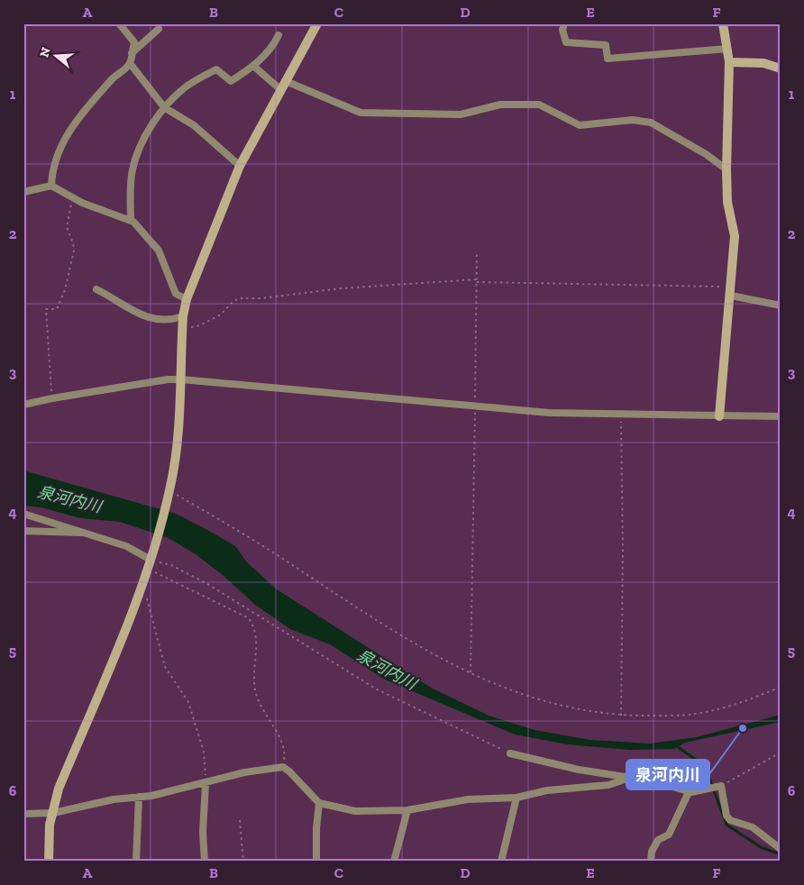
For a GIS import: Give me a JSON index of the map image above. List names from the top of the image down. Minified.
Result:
{"water":["泉河内川"],"places":["泉河内川"],"north":"left","grid":{"columns":["A","B","C","D","E","F"],"rows":["1","2","3","4","5","6"]}}
